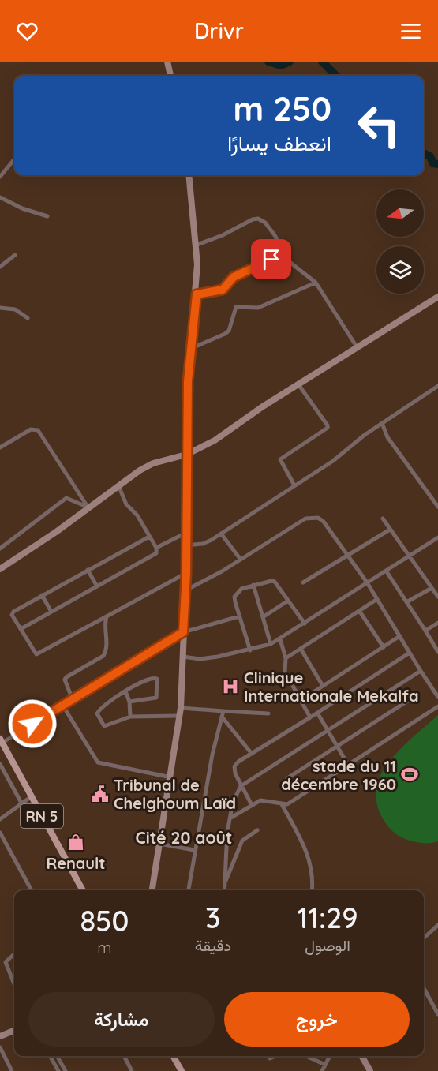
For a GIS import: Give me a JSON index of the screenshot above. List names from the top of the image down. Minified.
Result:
{"streets":{"main road":["RN 5"]},"districts":["Cité 20 août"],"places":{"hospital":["Clinique Internationale Mekalfa"],"sports":["stade du 11 décembre 1960"],"public building":["Tribunal de Chelghoum Laïd"],"shop":["Renault"]},"north":"left","page":{"header":"Drivr","turn":["250 m","انعطف يسارًا"],"eta":["11:29","الوصول","3","دقيقة","850","m"],"buttons":["خروج","مشاركة"]}}
